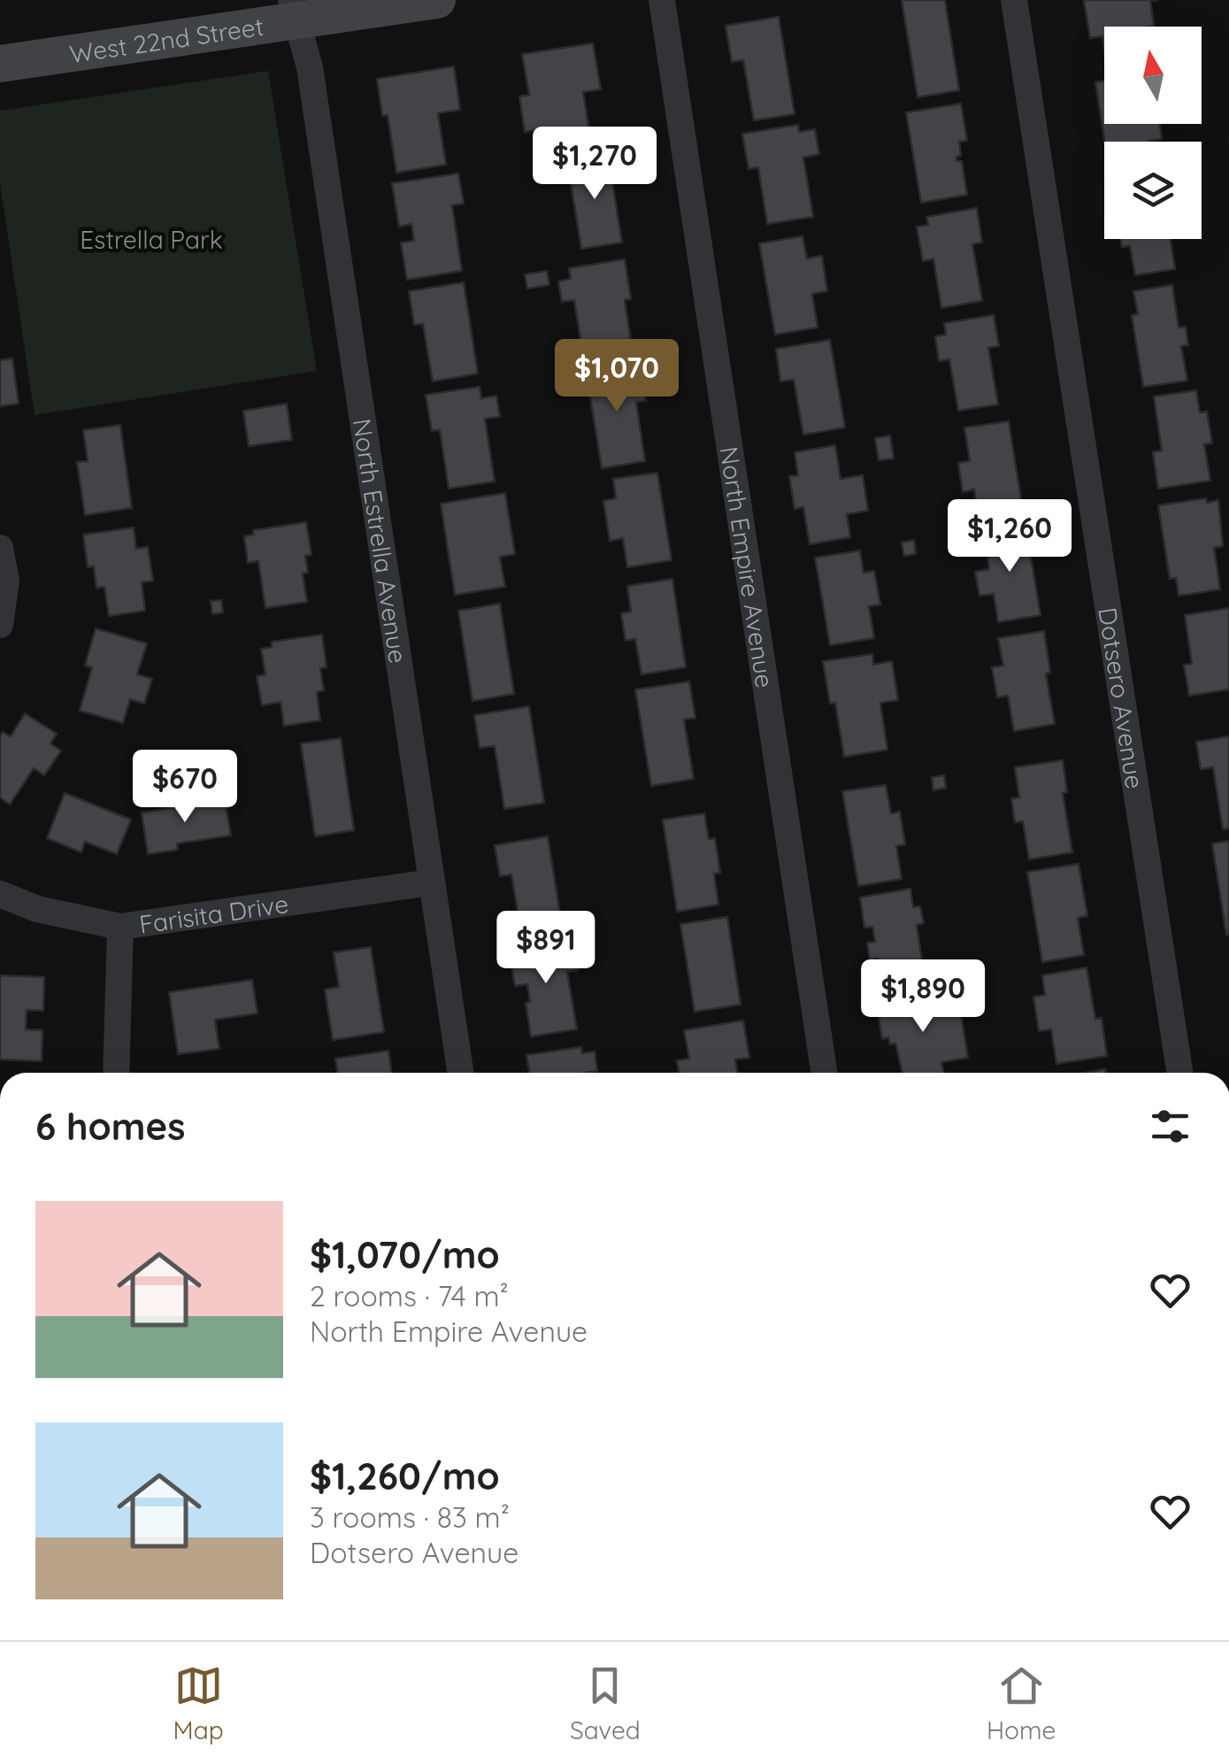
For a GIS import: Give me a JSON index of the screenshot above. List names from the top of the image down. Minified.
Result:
{"streets":{"street":["West 22nd Street","North Estrella Avenue","North Empire Avenue","Dotsero Avenue","Farisita Drive"]},"crossings":[["West 22nd Street","North Estrella Avenue"],["North Estrella Avenue","Farisita Drive"]],"parks":["Estrella Park"],"north":"top","page":{"price":["$1,270","$1,070","$1,260","$670","$891","$1,890"],"heading":"6 homes","list":[{"name":"$1,070/mo","note":"2 rooms · 74 m² · North Empire Avenue"},{"name":"$1,260/mo","note":"3 rooms · 83 m² · Dotsero Avenue"}],"tabs":["Map","Saved","Home"]}}
